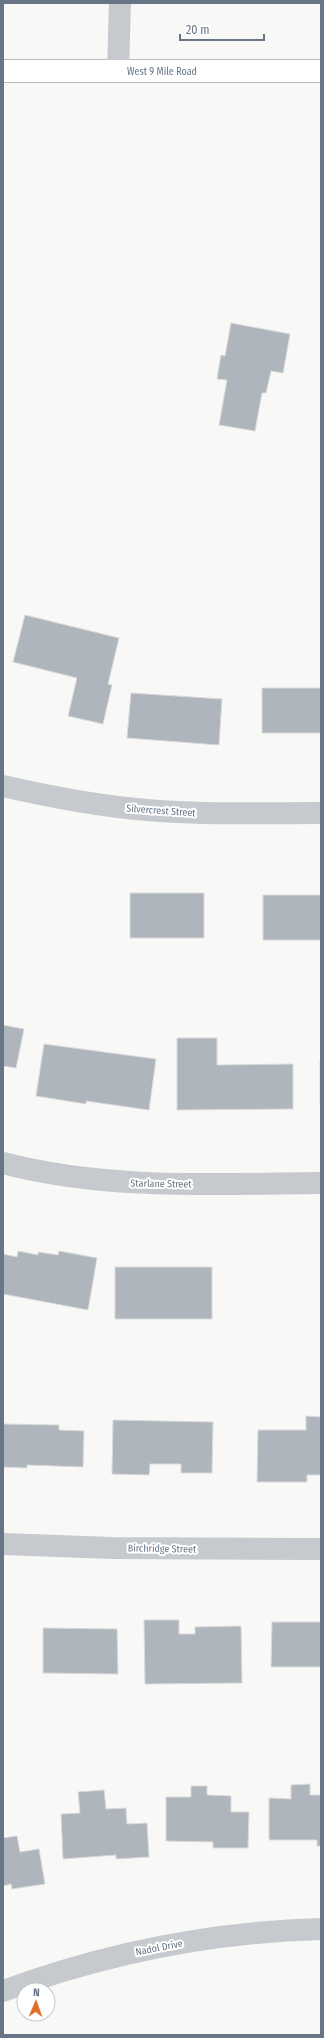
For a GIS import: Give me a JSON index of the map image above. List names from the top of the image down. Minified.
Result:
{"streets":{"main road":["West 9 Mile Road"],"street":["Silvercrest Street","Starlane Street","Birchridge Street","Nadol Drive"]},"scale_bar":"20 m","north":"top"}
